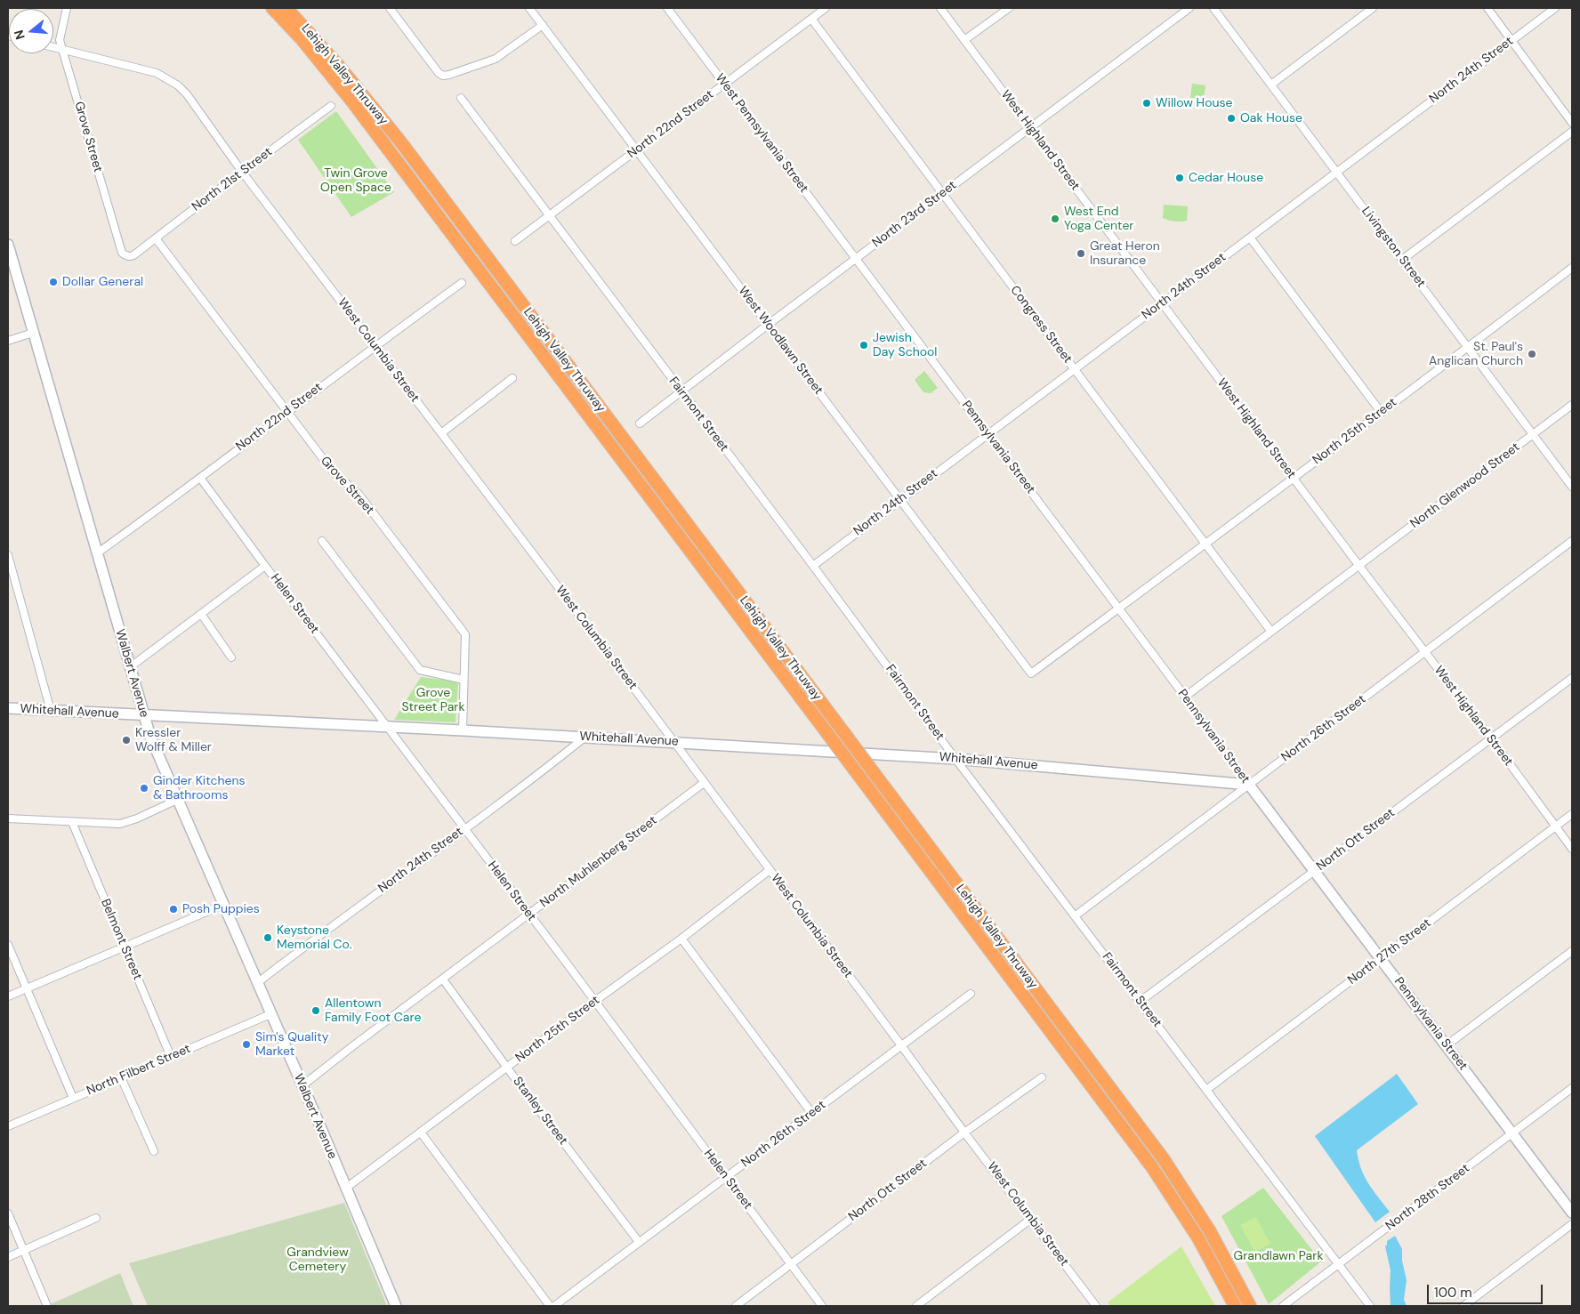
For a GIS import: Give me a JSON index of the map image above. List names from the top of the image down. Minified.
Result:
{"streets":{"highway":["Lehigh Valley Thruway"],"street":["North 24th Street","North 22nd Street","West Pennsylvania Street","Grove Street","West Highland Street","North 21st Street","North 23rd Street","Livingston Street","Congress Street","West Woodlawn Street","West Columbia Street","Fairmont Street","North 25th Street","Pennsylvania Street","North Glenwood Street","Helen Street","Walbert Avenue","Whitehall Avenue","North 26th Street","North Ott Street","North Muhlenberg Street","Belmont Street","North 27th Street","North Filbert Street","Stanley Street","North 28th Street"]},"crossings":[["North 24th Street","West Highland Street"],["North 24th Street","Livingston Street"],["North 24th Street","Congress Street"],["North 24th Street","West Woodlawn Street"],["North 24th Street","Fairmont Street"],["North 24th Street","Pennsylvania Street"],["North 24th Street","Helen Street"],["North 24th Street","Walbert Avenue"],["North 24th Street","Whitehall Avenue"],["North 22nd Street","West Pennsylvania Street"],["North 22nd Street","Grove Street"],["North 22nd Street","Congress Street"],["North 22nd Street","West Woodlawn Street"],["North 22nd Street","West Columbia Street"],["North 22nd Street","Fairmont Street"],["North 22nd Street","Helen Street"],["North 22nd Street","Walbert Avenue"],["West Pennsylvania Street","North 23rd Street"],["West Pennsylvania Street","Pennsylvania Street"],["Grove Street","North 21st Street"],["Grove Street","West Columbia Street"],["Grove Street","Whitehall Avenue"],["West Highland Street","North 23rd Street"],["West Highland Street","North 25th Street"],["West Highland Street","North Glenwood Street"],["West Highland Street","North 26th Street"],["West Highland Street","North Ott Street"],["West Highland Street","North 27th Street"],["North 21st Street","West Columbia Street"],["North 23rd Street","Congress Street"],["North 23rd Street","West Woodlawn Street"],["North 23rd Street","Fairmont Street"],["North 23rd Street","Pennsylvania Street"],["Livingston Street","North 25th Street"],["Livingston Street","North Glenwood Street"],["Congress Street","North 25th Street"],["Congress Street","North Glenwood Street"],["West Woodlawn Street","North 25th Street"],["West Columbia Street","North 25th Street"],["West Columbia Street","Whitehall Avenue"],["West Columbia Street","North 26th Street"],["West Columbia Street","North Ott Street"],["West Columbia Street","North Muhlenberg Street"],["Fairmont Street","Whitehall Avenue"],["Fairmont Street","North 26th Street"],["Fairmont Street","North Ott Street"],["Fairmont Street","North 27th Street"],["Fairmont Street","North 28th Street"],["North 25th Street","Pennsylvania Street"],["North 25th Street","Helen Street"],["North 25th Street","Walbert Avenue"],["North 25th Street","Stanley Street"],["Pennsylvania Street","North Glenwood Street"],["Pennsylvania Street","Whitehall Avenue"],["Pennsylvania Street","North 26th Street"],["Pennsylvania Street","North Ott Street"],["Pennsylvania Street","North 27th Street"],["Pennsylvania Street","North 28th Street"],["Helen Street","Whitehall Avenue"],["Helen Street","North 26th Street"],["Helen Street","North Ott Street"],["Helen Street","North Muhlenberg Street"],["Walbert Avenue","Whitehall Avenue"],["Walbert Avenue","North Muhlenberg Street"],["Walbert Avenue","North Filbert Street"],["Whitehall Avenue","North 26th Street"],["North 26th Street","Stanley Street"],["North Muhlenberg Street","Stanley Street"],["Belmont Street","North Filbert Street"]],"parks":["Twin Grove Open Space","Grove Street Park","Grandview Cemetery","Grandlawn Park"],"places":["Willow House","Oak House","Cedar House","West End Yoga Center","Great Heron Insurance","Dollar General","Jewish Day School","St. Paul's Anglican Church","Kressler Wolff & Miller","Ginder Kitchens & Bathrooms","Posh Puppies","Keystone Memorial Co.","Allentown Family Foot Care","Sim's Quality Market"],"scale_bar":"100 m","north":"left"}
